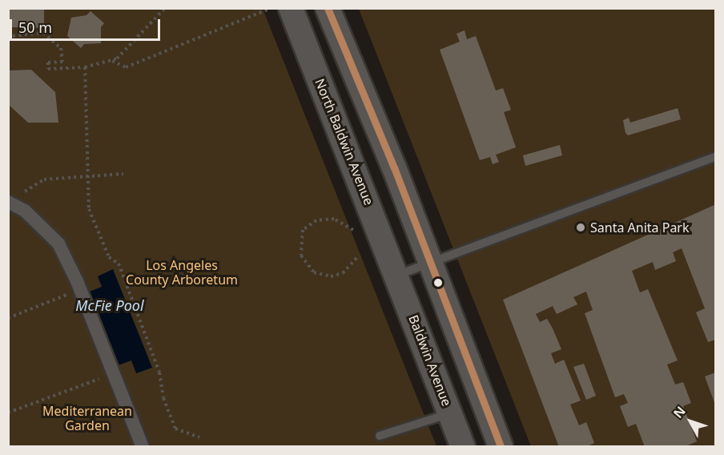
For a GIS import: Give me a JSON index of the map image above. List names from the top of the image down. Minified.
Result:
{"streets":{"main road":["North Baldwin Avenue","Baldwin Avenue"]},"crossings":[["North Baldwin Avenue","Baldwin Avenue"]],"water":["McFie Pool"],"parks":["Los Angeles County Arboretum","Mediterranean Garden"],"places":["Santa Anita Park"],"scale_bar":"50 m","north":"top left"}
